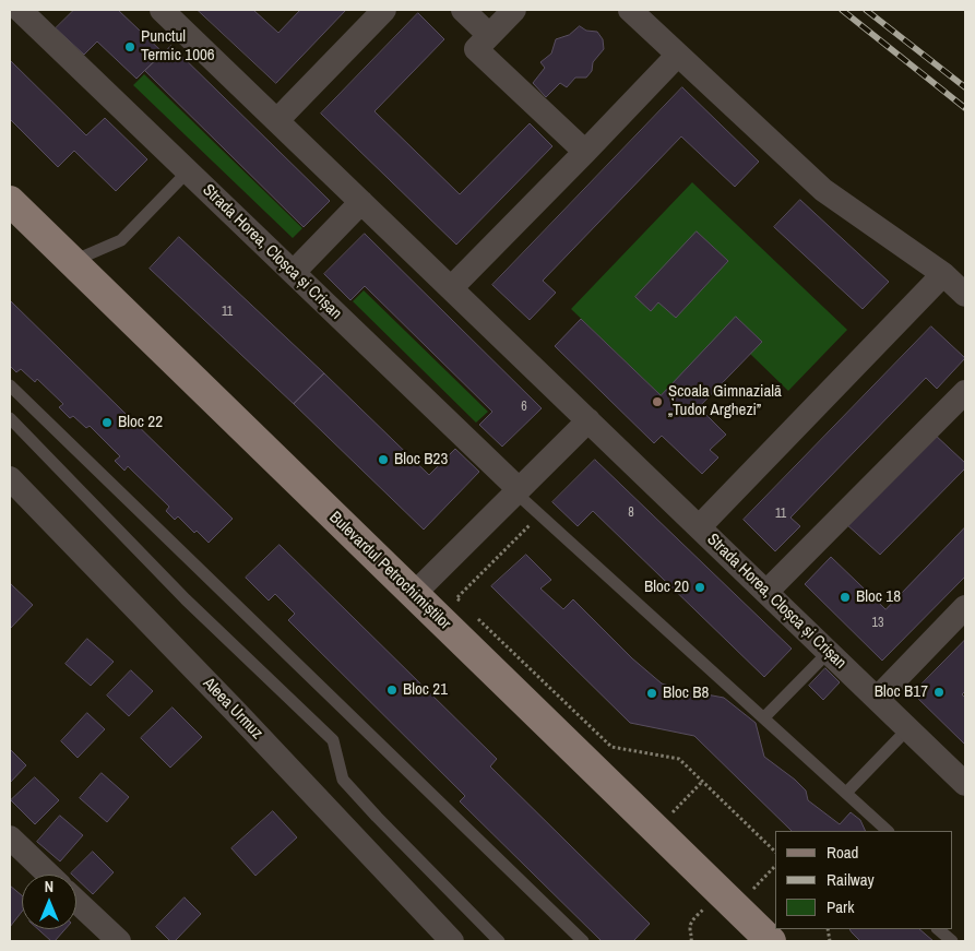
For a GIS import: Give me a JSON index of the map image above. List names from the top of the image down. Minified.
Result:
{"streets":{"main road":["Bulevardul Petrochimiștilor"],"street":["Strada Horea, Cloșca și Crișan","Aleea Urmuz"]},"places":["Punctul Termic 1006","Școala Gimnazială „Tudor Arghezi”","Bloc 22","Bloc B23","Bloc 20","Bloc 18","Bloc 21","Bloc B17","Bloc B8"],"house_numbers":["11","6","8","11","13"],"legend":["Road","Railway","Park"],"north":"top"}
